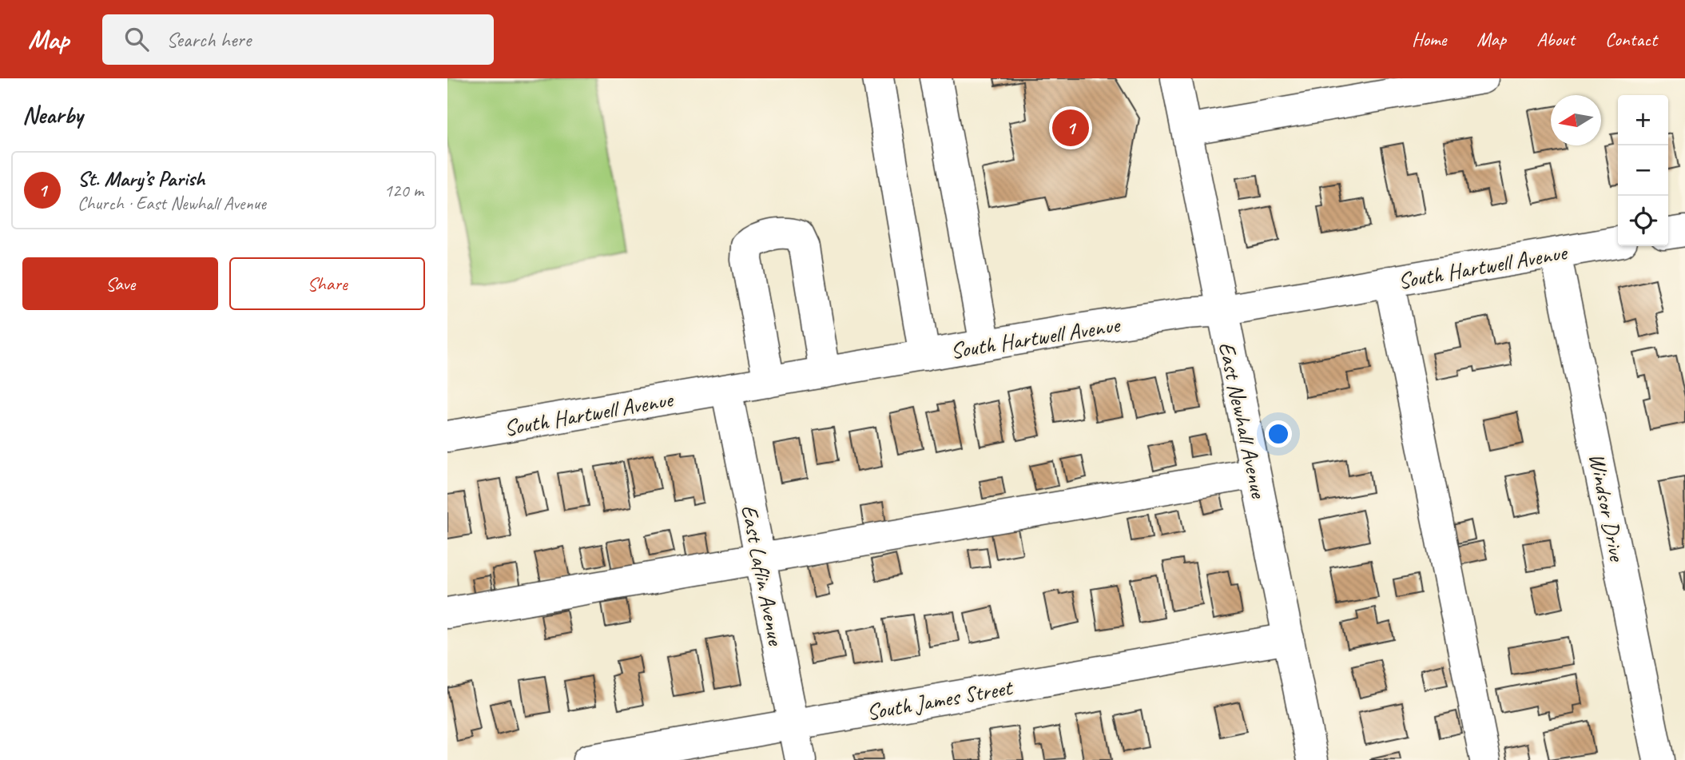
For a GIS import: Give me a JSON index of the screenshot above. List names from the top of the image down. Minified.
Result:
{"streets":{"street":["South Hartwell Avenue","East Newhall Avenue","Windsor Drive","East Laflin Avenue","South James Street"]},"crossings":[["South Hartwell Avenue","East Newhall Avenue"],["South Hartwell Avenue","Windsor Drive"],["South Hartwell Avenue","East Laflin Avenue"],["East Newhall Avenue","South James Street"],["East Laflin Avenue","South James Street"]],"north":"left","page":{"header":"Map","search":"Search here","nav":["Home","Map","About","Contact"],"heading":"Nearby","map_buttons":["+","−"],"pins":"1","list":[{"mark":"1","name":"St. Mary’s Parish","note":"Church · East Newhall Avenue","value":"120 m"}],"buttons":["Save","Share"]}}
